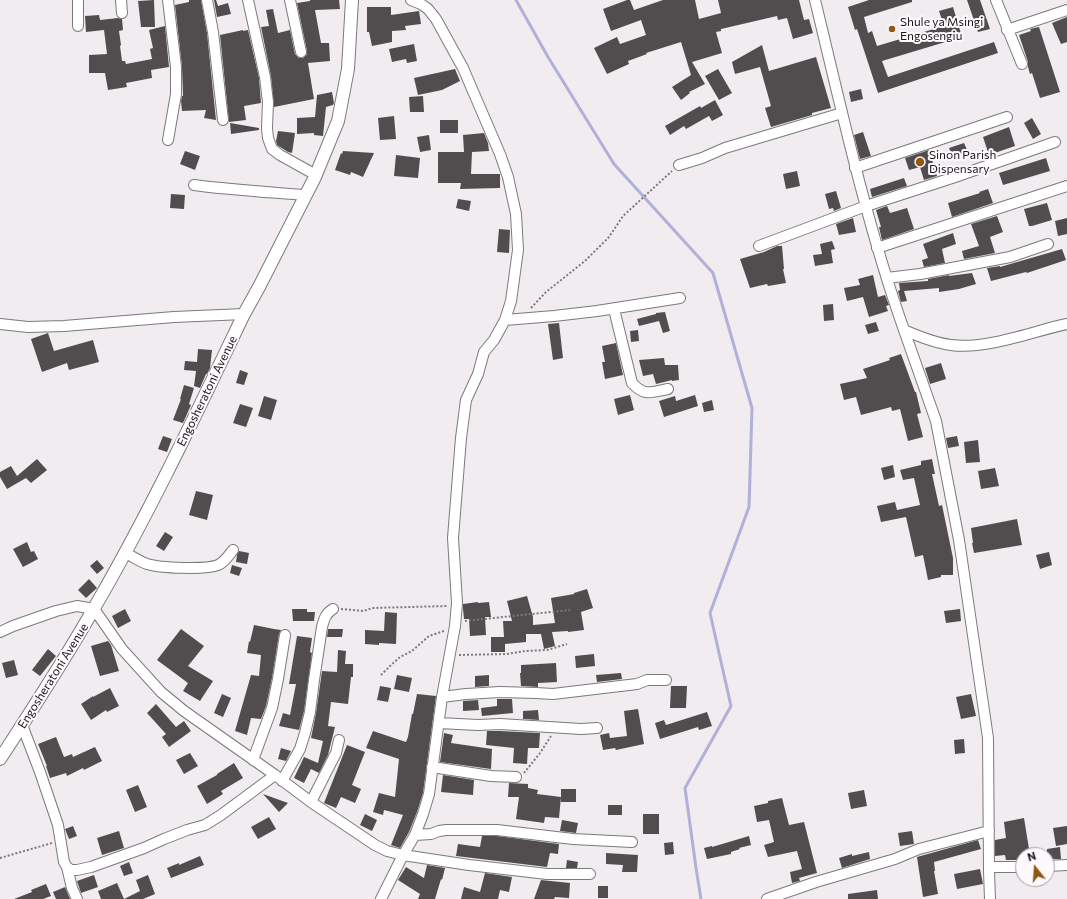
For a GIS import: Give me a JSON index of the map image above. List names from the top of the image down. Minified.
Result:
{"streets":{"street":["Engosheratoni Avenue"]},"places":["Shule ya Msingi Engosengiu","Sinon Parish Dispensary"],"north":"top"}
